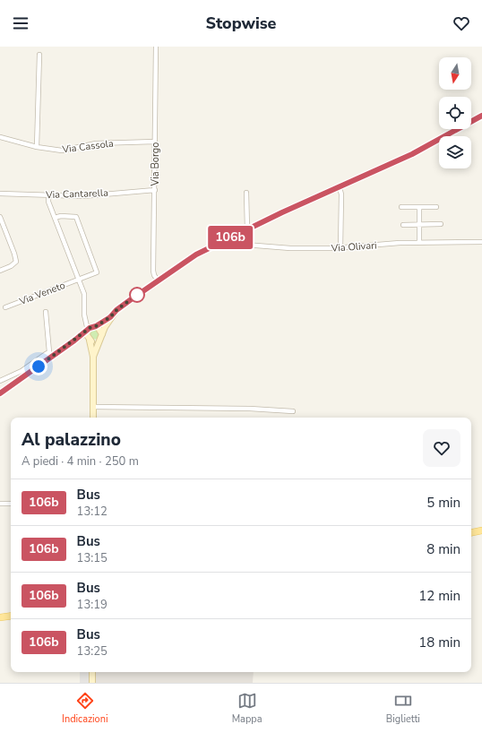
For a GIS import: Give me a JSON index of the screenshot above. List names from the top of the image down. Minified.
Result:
{"streets":{"street":["Via Cassola","Via Borgo","Via Cantarella","Via Olivari","Via Veneto"]},"crossings":[["Via Cassola","Via Borgo"],["Via Borgo","Via Cantarella"]],"lines":["bus line 106b"],"north":"bottom","page":{"header":"Stopwise","on_map":"106b","heading":["Al palazzino","A piedi · 4 min · 250 m"],"list":[{"mark":"106b","name":"Bus","note":"13:12","value":"5 min"},{"mark":"106b","name":"Bus","note":"13:15","value":"8 min"},{"mark":"106b","name":"Bus","note":"13:19","value":"12 min"},{"mark":"106b","name":"Bus","note":"13:25","value":"18 min"}],"tabs":["Indicazioni","Mappa","Biglietti"]}}
